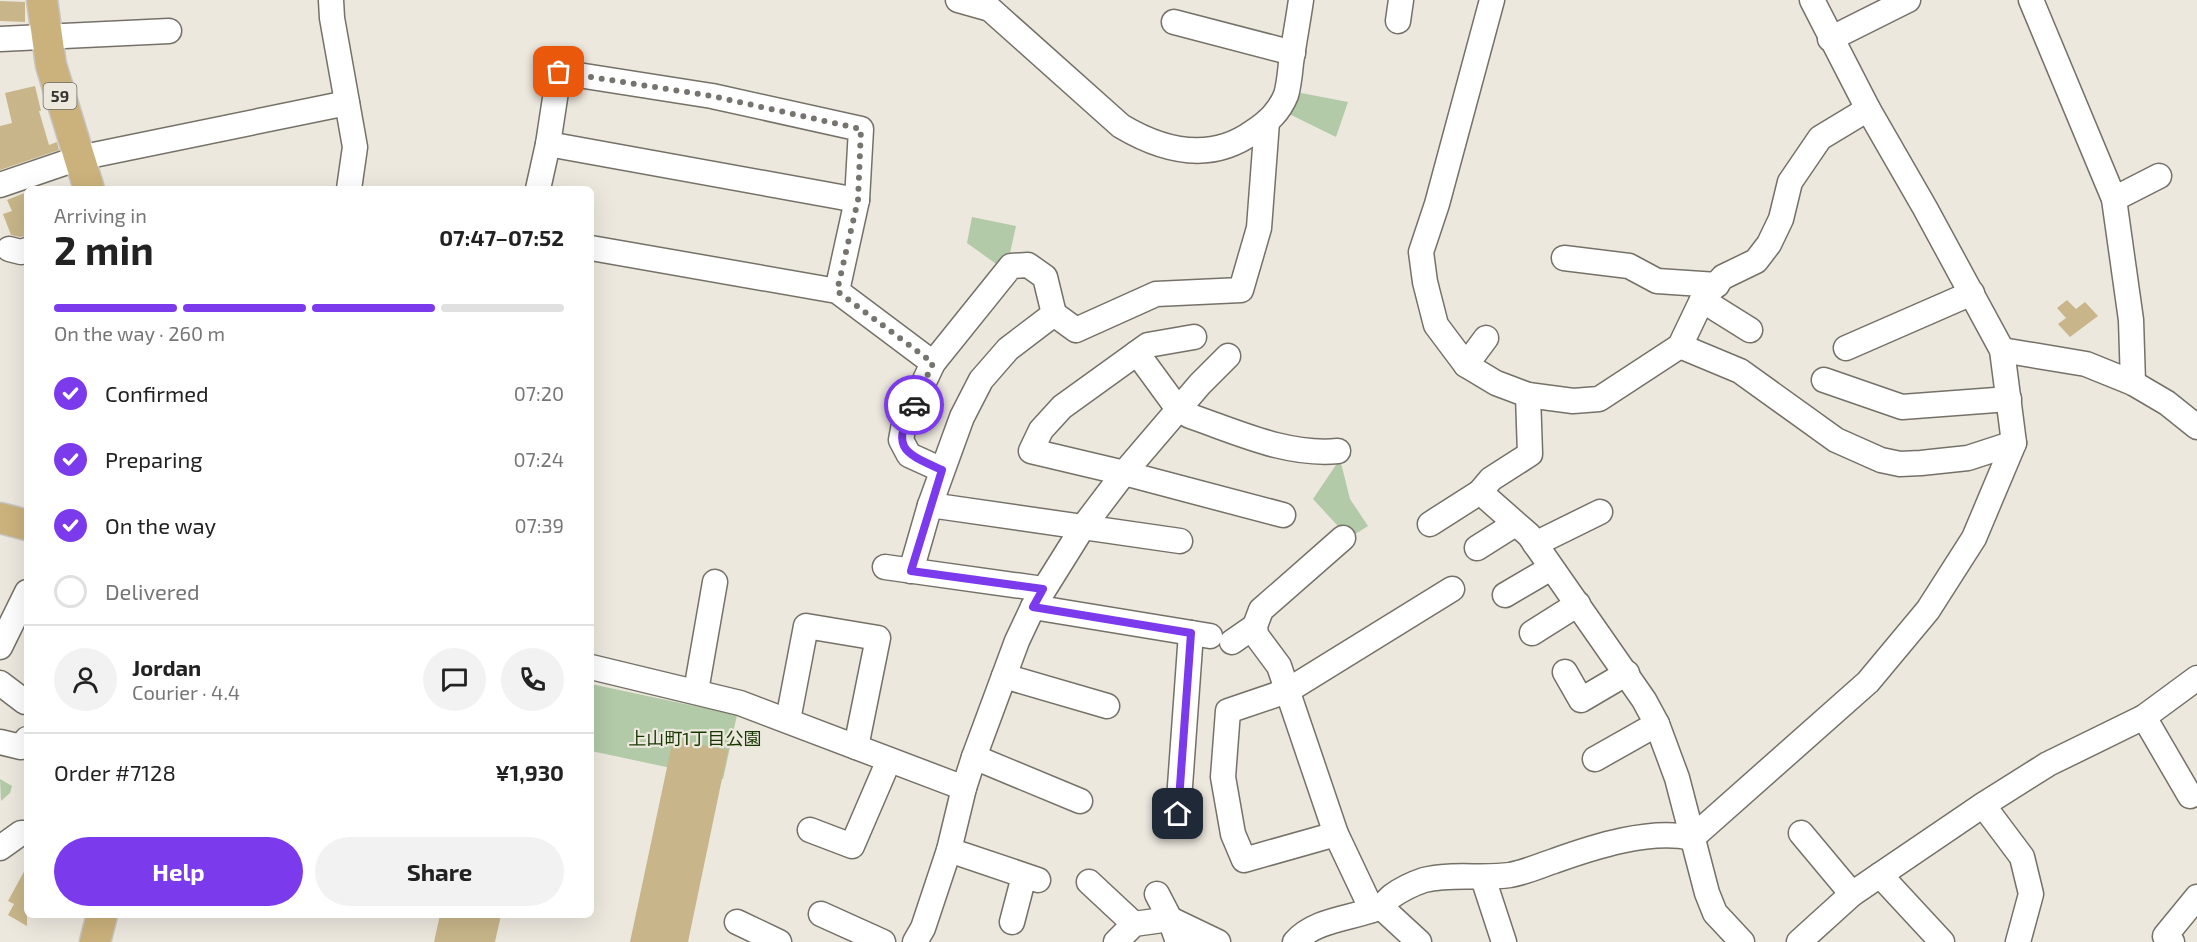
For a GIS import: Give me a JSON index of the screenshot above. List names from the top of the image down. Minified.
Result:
{"streets":{"main road":["59"]},"parks":["上山町1丁目公園"],"page":{"heading":["2 min","Arriving in","07:47–07:52"],"panel":["Jordan","Courier · 4.4","Order #7128","¥1,930"],"bar":"On the way · 260 m","list":[["Confirmed","07:20"],["Preparing","07:24"],["On the way","07:39"],"Delivered"],"buttons":["Help","Share"]}}
